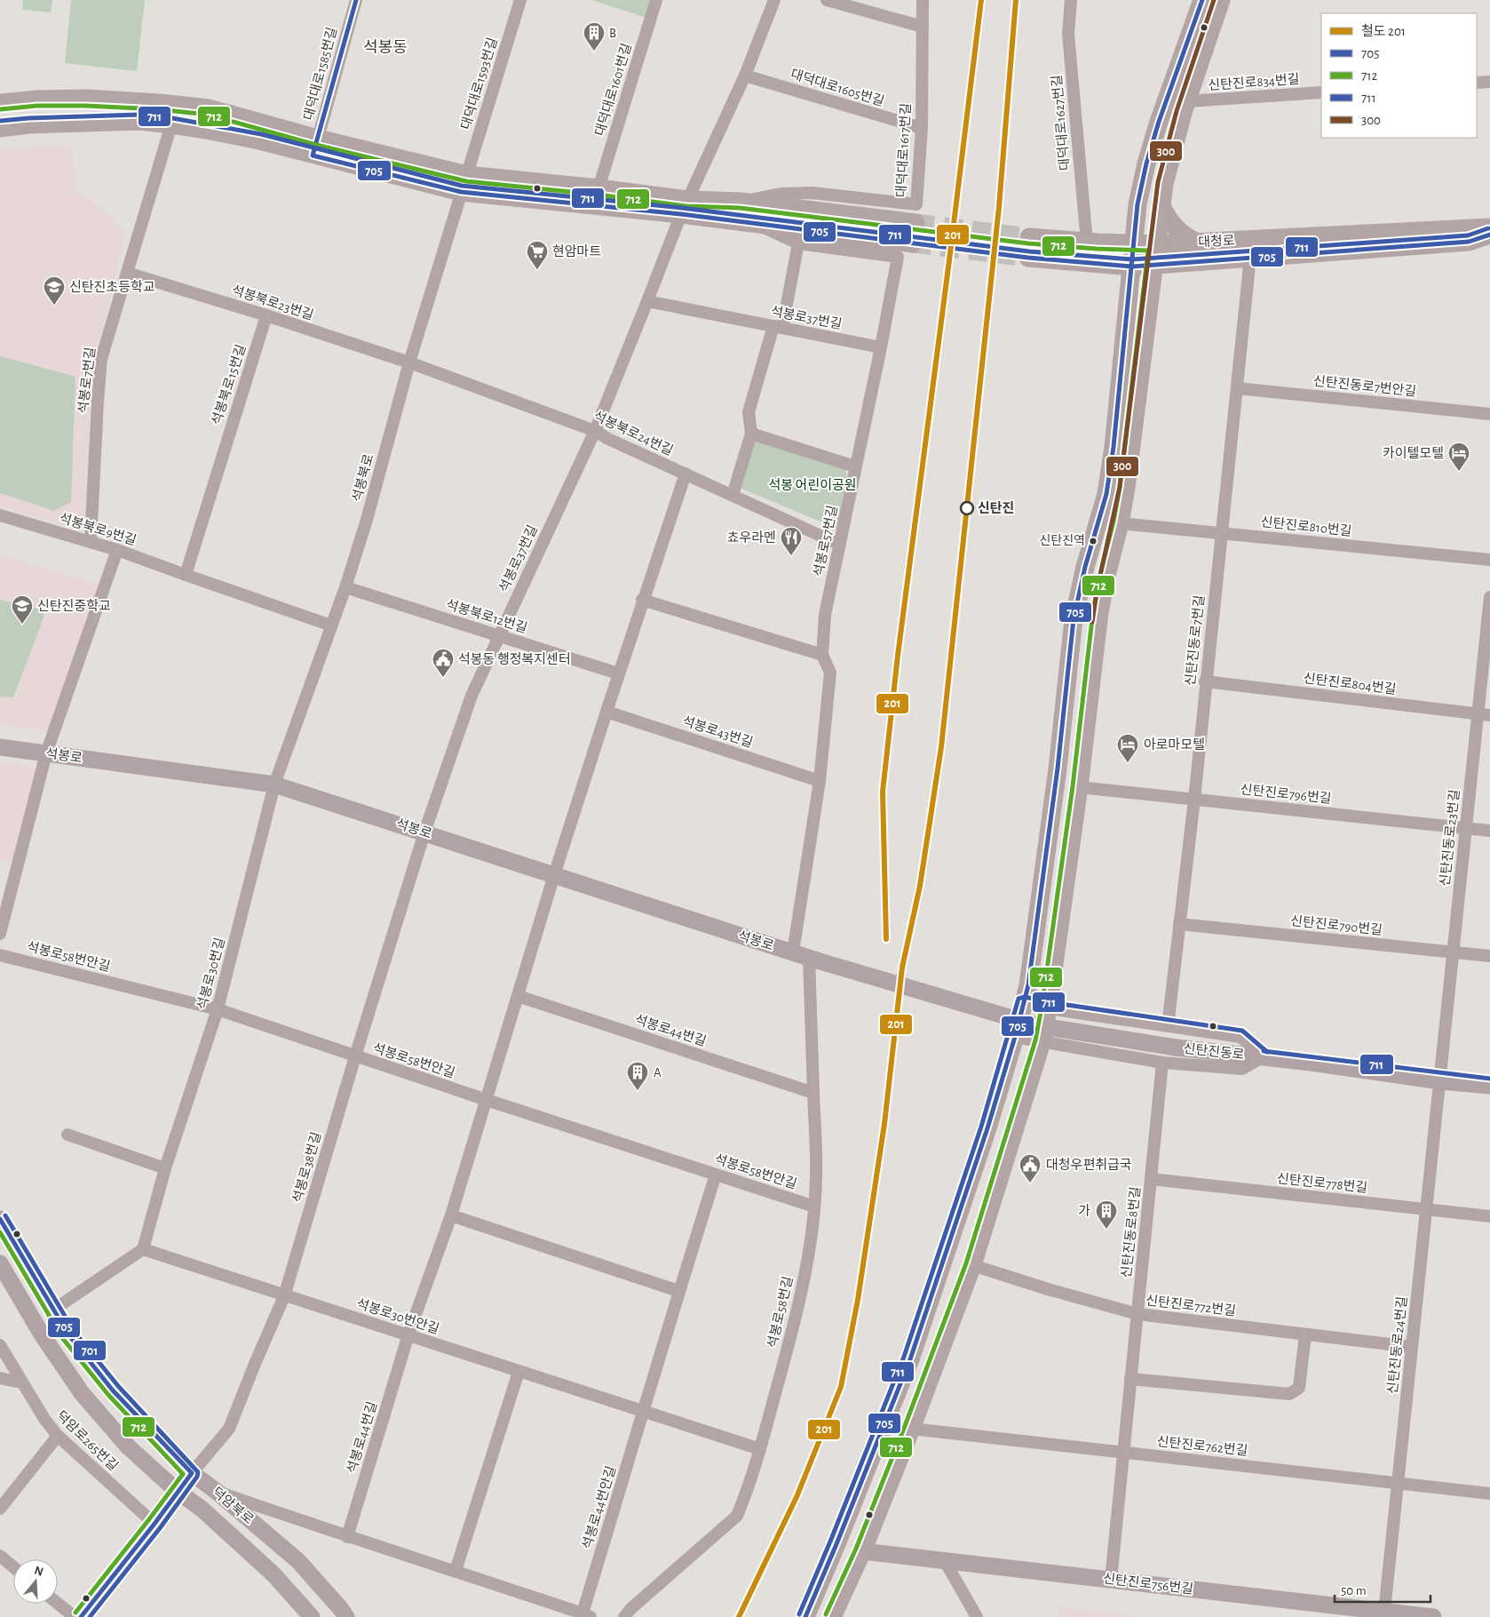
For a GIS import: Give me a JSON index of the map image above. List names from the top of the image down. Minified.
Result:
{"streets":{"main road":["대청로","석봉로","신탄진동로","덕암북로","신탄진로756번길"],"street":["대덕대로1585번길","신탄진로834번길","대덕대로1593번길","대덕대로1605번길","대덕대로1601번길","대덕대로1627번길","대덕대로1617번길","석봉북로23번길","석봉로37번길","석봉로7번길","석봉북로15번길","신탄진동로7번안길","석봉북로24번길","석봉북로","신탄진로810번길","석봉북로9번길","석봉로57번길","석봉북로12번길","신탄진동로7번길","신탄진로804번길","석봉로43번길","신탄진로796번길","신탄진동로23번길","신탄진로790번길","석봉로58번안길","석봉로30번길","석봉로44번길","석봉로38번길","신탄진로778번길","신탄진동로8번길","신탄진로772번길","석봉로58번길","석봉로30번안길","신탄진동로24번길","덕암로265번길","신탄진로762번길","석봉로44번안길"]},"crossings":[["대덕대로1593번길","석봉북로"],["대덕대로1605번길","대덕대로1617번길"],["대덕대로1627번길","대청로"],["석봉북로23번길","석봉로7번길"],["석봉북로23번길","석봉북로15번길"],["석봉북로23번길","석봉북로24번길"],["석봉북로23번길","석봉북로"],["석봉로37번길","석봉북로24번길"],["석봉로37번길","석봉로57번길"],["석봉로37번길","석봉북로12번길"],["석봉로37번길","석봉로"],["석봉로37번길","석봉로38번길"],["석봉로7번길","석봉북로9번길"],["석봉북로15번길","석봉북로9번길"],["신탄진동로7번안길","신탄진동로7번길"],["석봉북로24번길","석봉북로"],["석봉북로24번길","석봉로57번길"],["석봉북로","석봉북로9번길"],["석봉북로","석봉북로12번길"],["석봉북로","석봉로"],["석봉북로","석봉로30번길"],["신탄진로810번길","신탄진동로7번길"],["석봉로57번길","석봉로43번길"],["석봉로57번길","석봉로"],["석봉로57번길","석봉로58번길"],["신탄진동로7번길","신탄진로804번길"],["신탄진동로7번길","신탄진로796번길"],["신탄진동로7번길","신탄진로790번길"],["신탄진로804번길","신탄진동로23번길"],["석봉로","석봉로30번길"],["석봉로","석봉로44번길"],["석봉로","신탄진동로"],["석봉로","석봉로38번길"],["석봉로","석봉로58번길"],["신탄진로796번길","신탄진동로23번길"],["신탄진동로23번길","신탄진로790번길"],["신탄진동로23번길","신탄진동로"],["신탄진동로23번길","신탄진동로24번길"],["석봉로58번안길","석봉로30번길"],["석봉로58번안길","석봉로44번길"],["석봉로58번안길","석봉로38번길"],["석봉로58번안길","석봉로58번길"],["석봉로30번길","석봉로30번안길"],["석봉로44번길","석봉로58번길"],["석봉로44번길","석봉로30번안길"],["석봉로44번길","석봉로44번안길"],["신탄진동로","신탄진동로24번길"],["석봉로38번길","석봉로30번안길"],["석봉로38번길","덕암북로"],["신탄진로778번길","신탄진동로8번길"],["신탄진로778번길","신탄진동로24번길"],["신탄진동로8번길","신탄진로772번길"],["신탄진동로8번길","신탄진로762번길"],["신탄진동로8번길","신탄진로756번길"],["신탄진로772번길","신탄진동로24번길"],["석봉로58번길","석봉로30번안길"],["석봉로30번안길","석봉로44번안길"],["신탄진동로24번길","신탄진로762번길"],["신탄진동로24번길","신탄진로756번길"]],"districts":["석봉동"],"parks":["석봉 어린이공원"],"places":{"building":["B","A","가"],"supermarket":["현암마트"],"school or university":["신탄진초등학교","신탄진중학교"],"hotel":["카이텔모텔","아로마모텔"],"other":["신탄진","신탄진역"],"restaurant":["쵸우라멘"],"public building":["석봉동 행정복지센터","대청우편취급국"]},"lines":["rail line 201","transit line 705","transit line 300","transit line 712","transit line 711","transit line 701"],"legend":["철도 201","705","712","711","300"],"scale_bar":"50 m","north":"top"}
